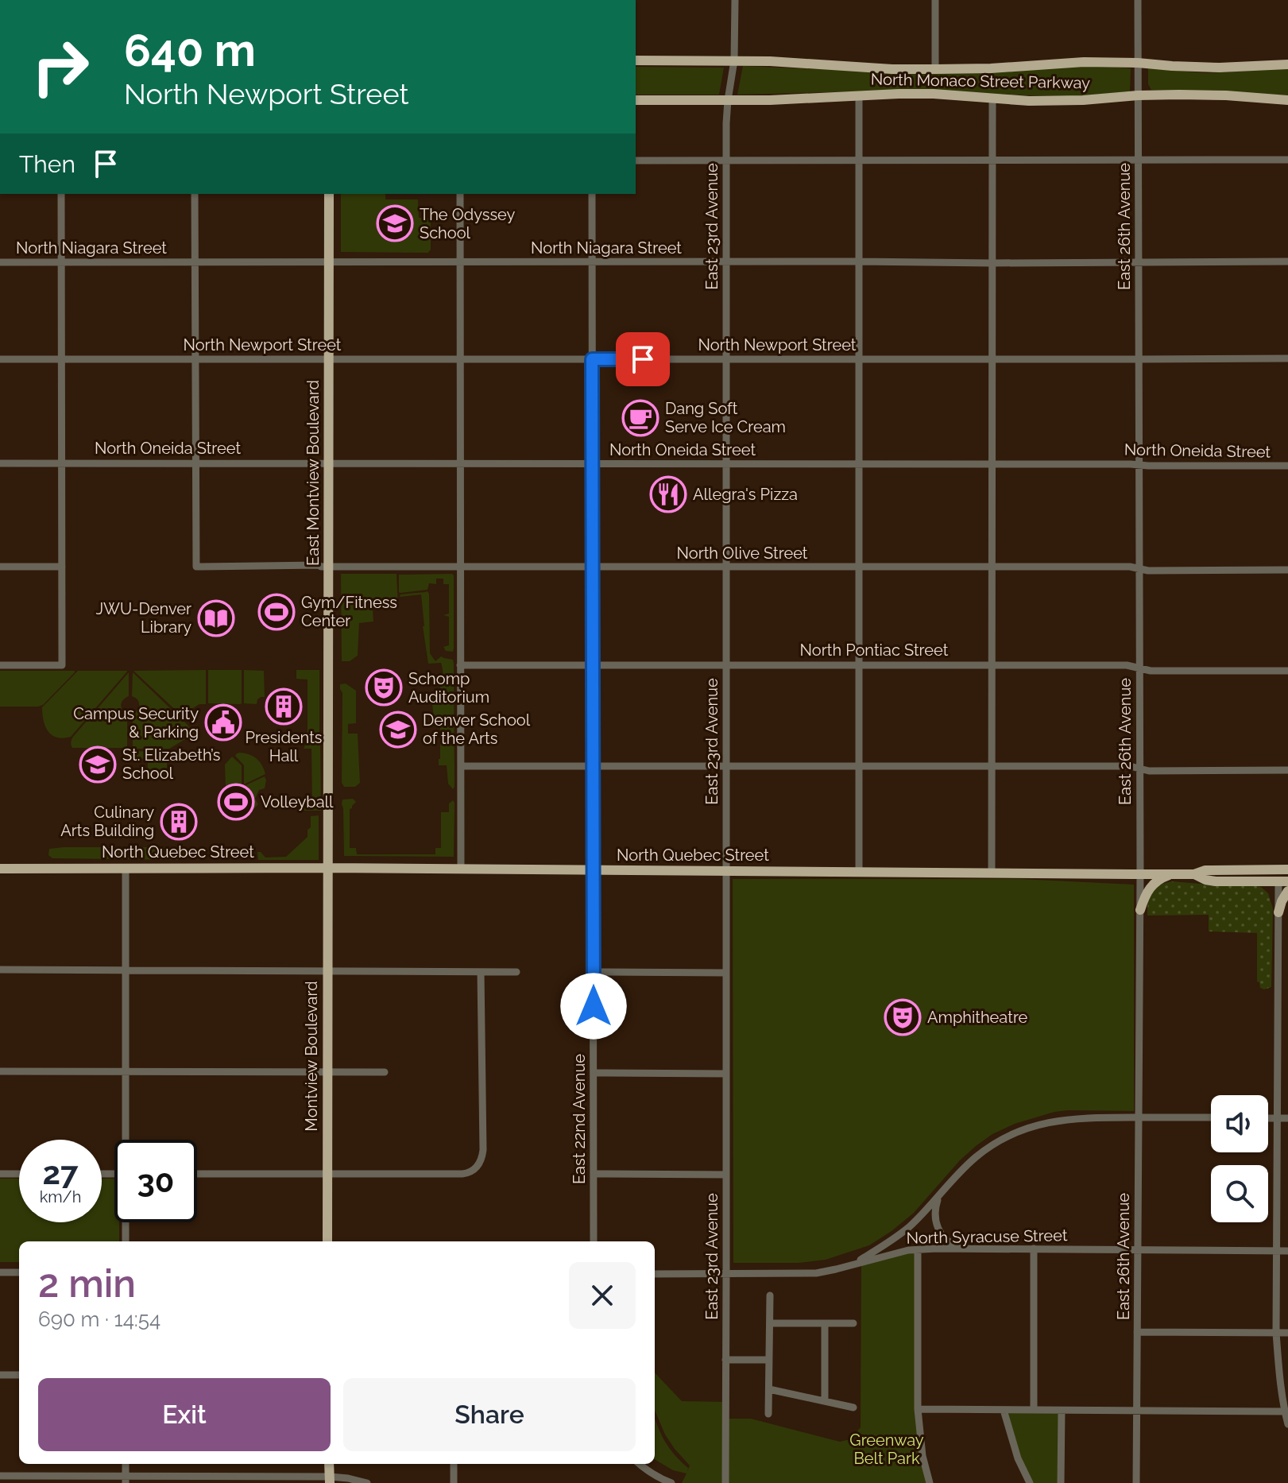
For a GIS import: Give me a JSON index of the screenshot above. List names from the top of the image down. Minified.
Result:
{"streets":{"main road":["North Monaco Street Parkway","East Montview Boulevard","North Quebec Street","Montview Boulevard"],"street":["East 23rd Avenue","East 26th Avenue","North Niagara Street","North Newport Street","North Oneida Street","North Olive Street","North Pontiac Street","East 22nd Avenue","North Syracuse Street"]},"crossings":[["North Monaco Street Parkway","East 23rd Avenue"],["North Monaco Street Parkway","East 26th Avenue"],["East 23rd Avenue","North Niagara Street"],["East 23rd Avenue","North Newport Street"],["East 23rd Avenue","North Oneida Street"],["East 23rd Avenue","North Olive Street"],["East 23rd Avenue","North Pontiac Street"],["East 23rd Avenue","North Quebec Street"],["East 23rd Avenue","North Syracuse Street"],["East 26th Avenue","North Niagara Street"],["East 26th Avenue","North Newport Street"],["East 26th Avenue","North Oneida Street"],["East 26th Avenue","North Olive Street"],["East 26th Avenue","North Pontiac Street"],["East 26th Avenue","North Quebec Street"],["East 26th Avenue","North Syracuse Street"],["North Niagara Street","East Montview Boulevard"],["North Niagara Street","East 22nd Avenue"],["North Newport Street","East Montview Boulevard"],["North Newport Street","East 22nd Avenue"],["North Oneida Street","East Montview Boulevard"],["North Oneida Street","North Olive Street"],["North Oneida Street","East 22nd Avenue"],["East Montview Boulevard","North Olive Street"],["East Montview Boulevard","North Quebec Street"],["East Montview Boulevard","Montview Boulevard"],["North Olive Street","East 22nd Avenue"],["North Pontiac Street","East 22nd Avenue"],["North Quebec Street","Montview Boulevard"],["North Quebec Street","East 22nd Avenue"]],"parks":["Greenway Belt Park"],"places":{"school or university":["The Odyssey School","Denver School of the Arts","St. Elizabeth’s School"],"cafe":["Dang Soft Serve Ice Cream"],"restaurant":["Allegra's Pizza"],"sports":["Gym/Fitness Center","Volleyball"],"library":["JWU-Denver Library"],"theatre":["Schomp Auditorium","Amphitheatre"],"building":["Presidents Hall","Culinary Arts Building"],"public building":["Campus Security & Parking"]},"page":{"turn":["640 m","North Newport Street"],"then":"Then","speed":"27 km/h","limit":"30","heading":["2 min","690 m · 14:54"],"buttons":["Exit","Share"]}}
